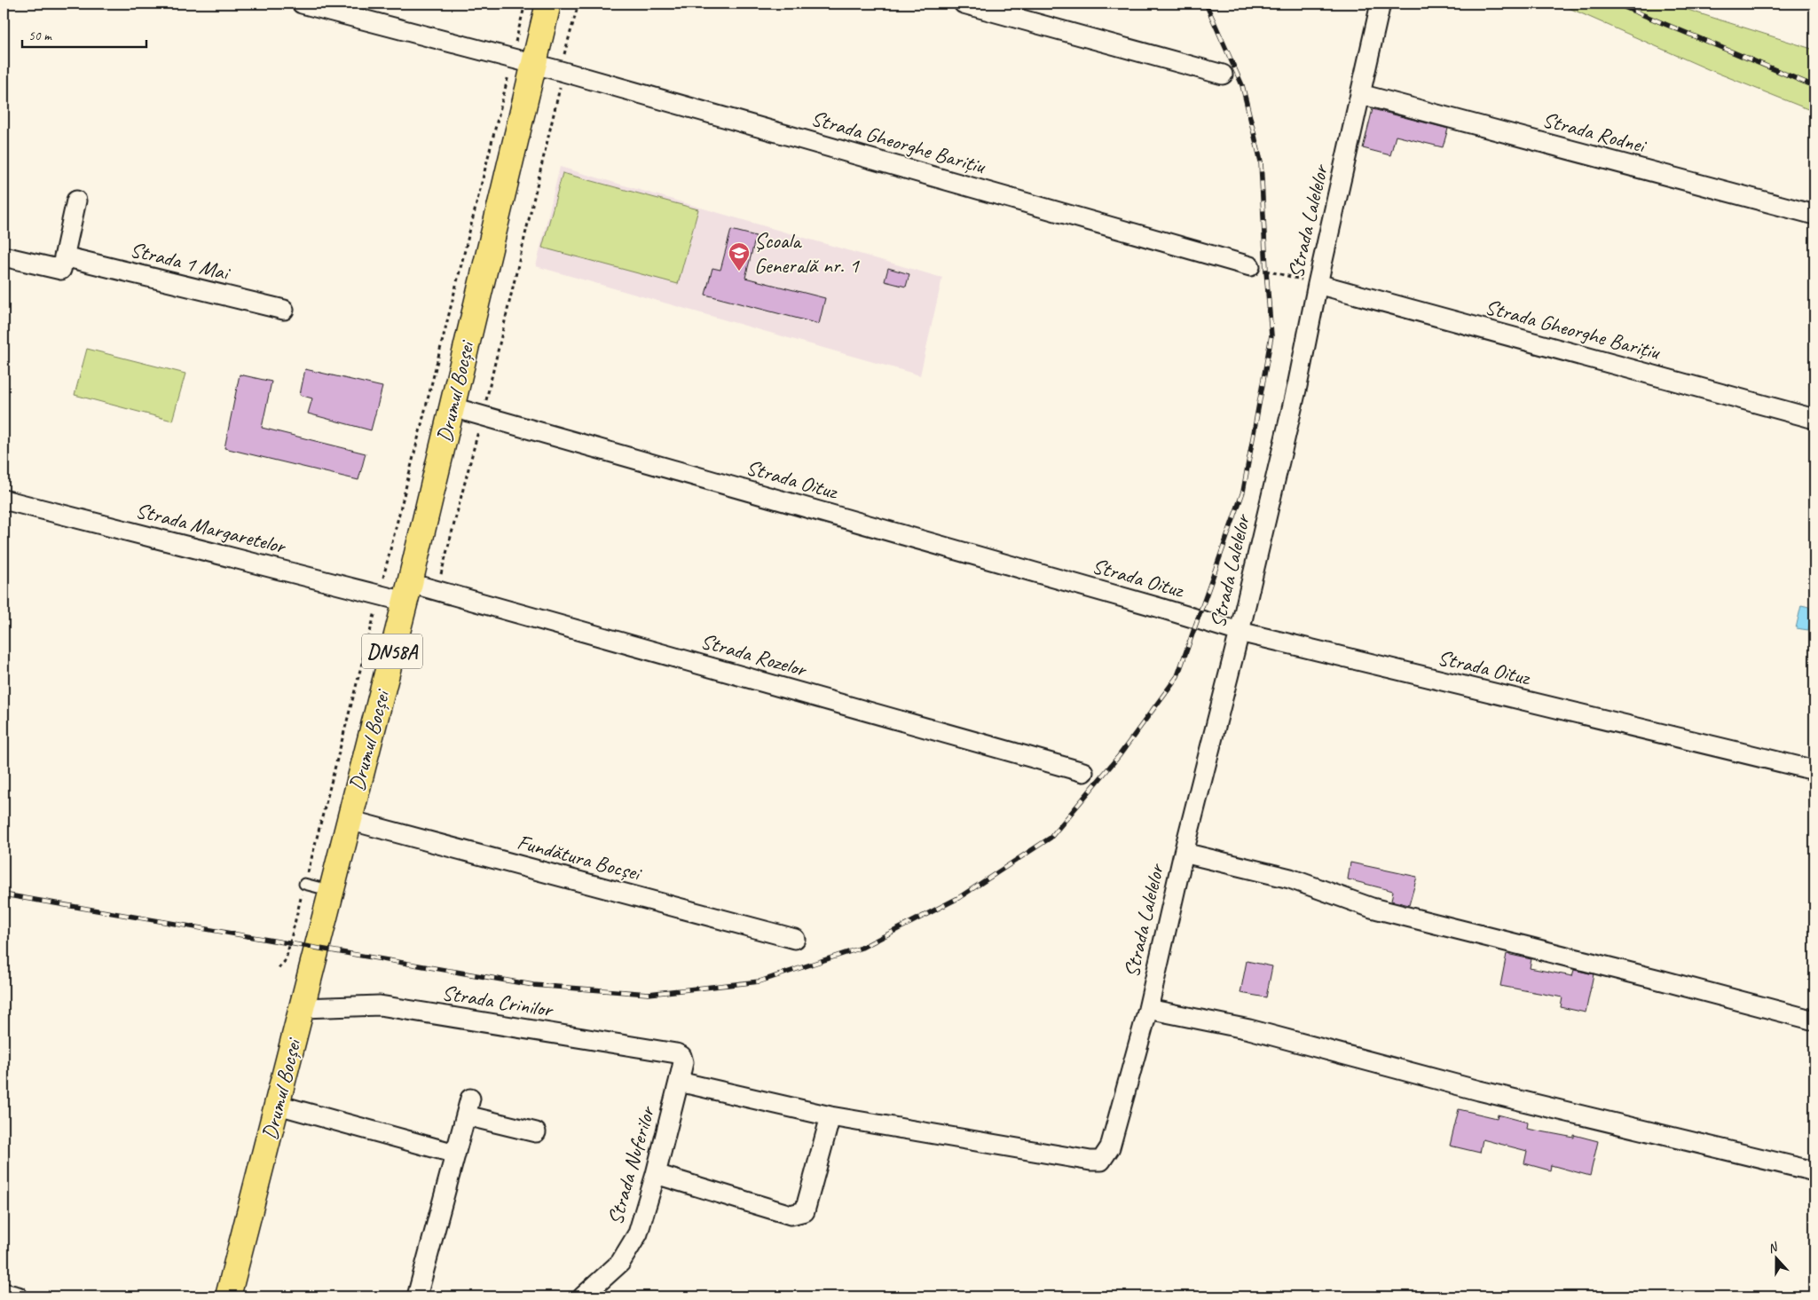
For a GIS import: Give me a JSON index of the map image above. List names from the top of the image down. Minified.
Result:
{"streets":{"main road":["Drumul Bocșei","DN58A"],"street":["Strada Rodnei","Strada Gheorghe Barițiu","Strada Lalelelor","Strada 1 Mai","Strada Oituz","Strada Margaretelor","Strada Rozelor","Fundătura Bocșei","Strada Crinilor","Strada Nuferilor"]},"crossings":[["Strada Rodnei","Strada Lalelelor"],["Strada Gheorghe Barițiu","Strada Lalelelor"],["Strada Gheorghe Barițiu","Drumul Bocșei"],["Strada Lalelelor","Strada Oituz"],["Drumul Bocșei","Strada Oituz"],["Drumul Bocșei","Strada Margaretelor"],["Drumul Bocșei","Strada Rozelor"],["Drumul Bocșei","Fundătura Bocșei"],["Drumul Bocșei","Strada Crinilor"],["Strada Margaretelor","Strada Rozelor"],["Strada Crinilor","Strada Nuferilor"]],"places":{"school or university":["Școala Generală nr. 1"]},"scale_bar":"50 m","north":"top"}
